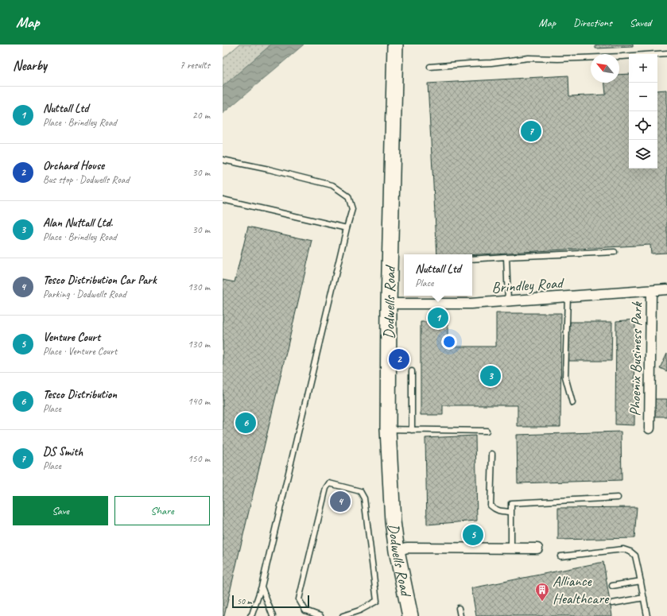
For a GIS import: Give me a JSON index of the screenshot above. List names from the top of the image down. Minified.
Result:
{"streets":{"main road":["Dodwells Road"],"street":["Brindley Road","Phoenix Business Park"]},"crossings":[["Brindley Road","Dodwells Road"],["Brindley Road","Phoenix Business Park"]],"places":{"building":["Alliance Healthcare"]},"scale_bar":"50 m","north":"top left","page":{"header":"Map","nav":["Map","Directions","Saved"],"heading":["Nearby","7 results"],"map_buttons":["+","−"],"list":[{"mark":"1","name":"Nuttall Ltd","note":"Place · Brindley Road","value":"20 m"},{"mark":"2","name":"Orchard House","note":"Bus stop · Dodwells Road","value":"30 m"},{"mark":"3","name":"Alan Nuttall Ltd.","note":"Place · Brindley Road","value":"30 m"},{"mark":"4","name":"Tesco Distribution Car Park","note":"Parking · Dodwells Road","value":"130 m"},{"mark":"5","name":"Venture Court","note":"Place · Venture Court","value":"130 m"},{"mark":"6","name":"Tesco Distribution","note":"Place","value":"140 m"},{"mark":"7","name":"DS Smith","note":"Place","value":"150 m"}],"pins":["7","1","2","3","6","4","5"],"popup":["Nuttall Ltd","Place"],"buttons":["Save","Share"],"scale":"50 m"}}
